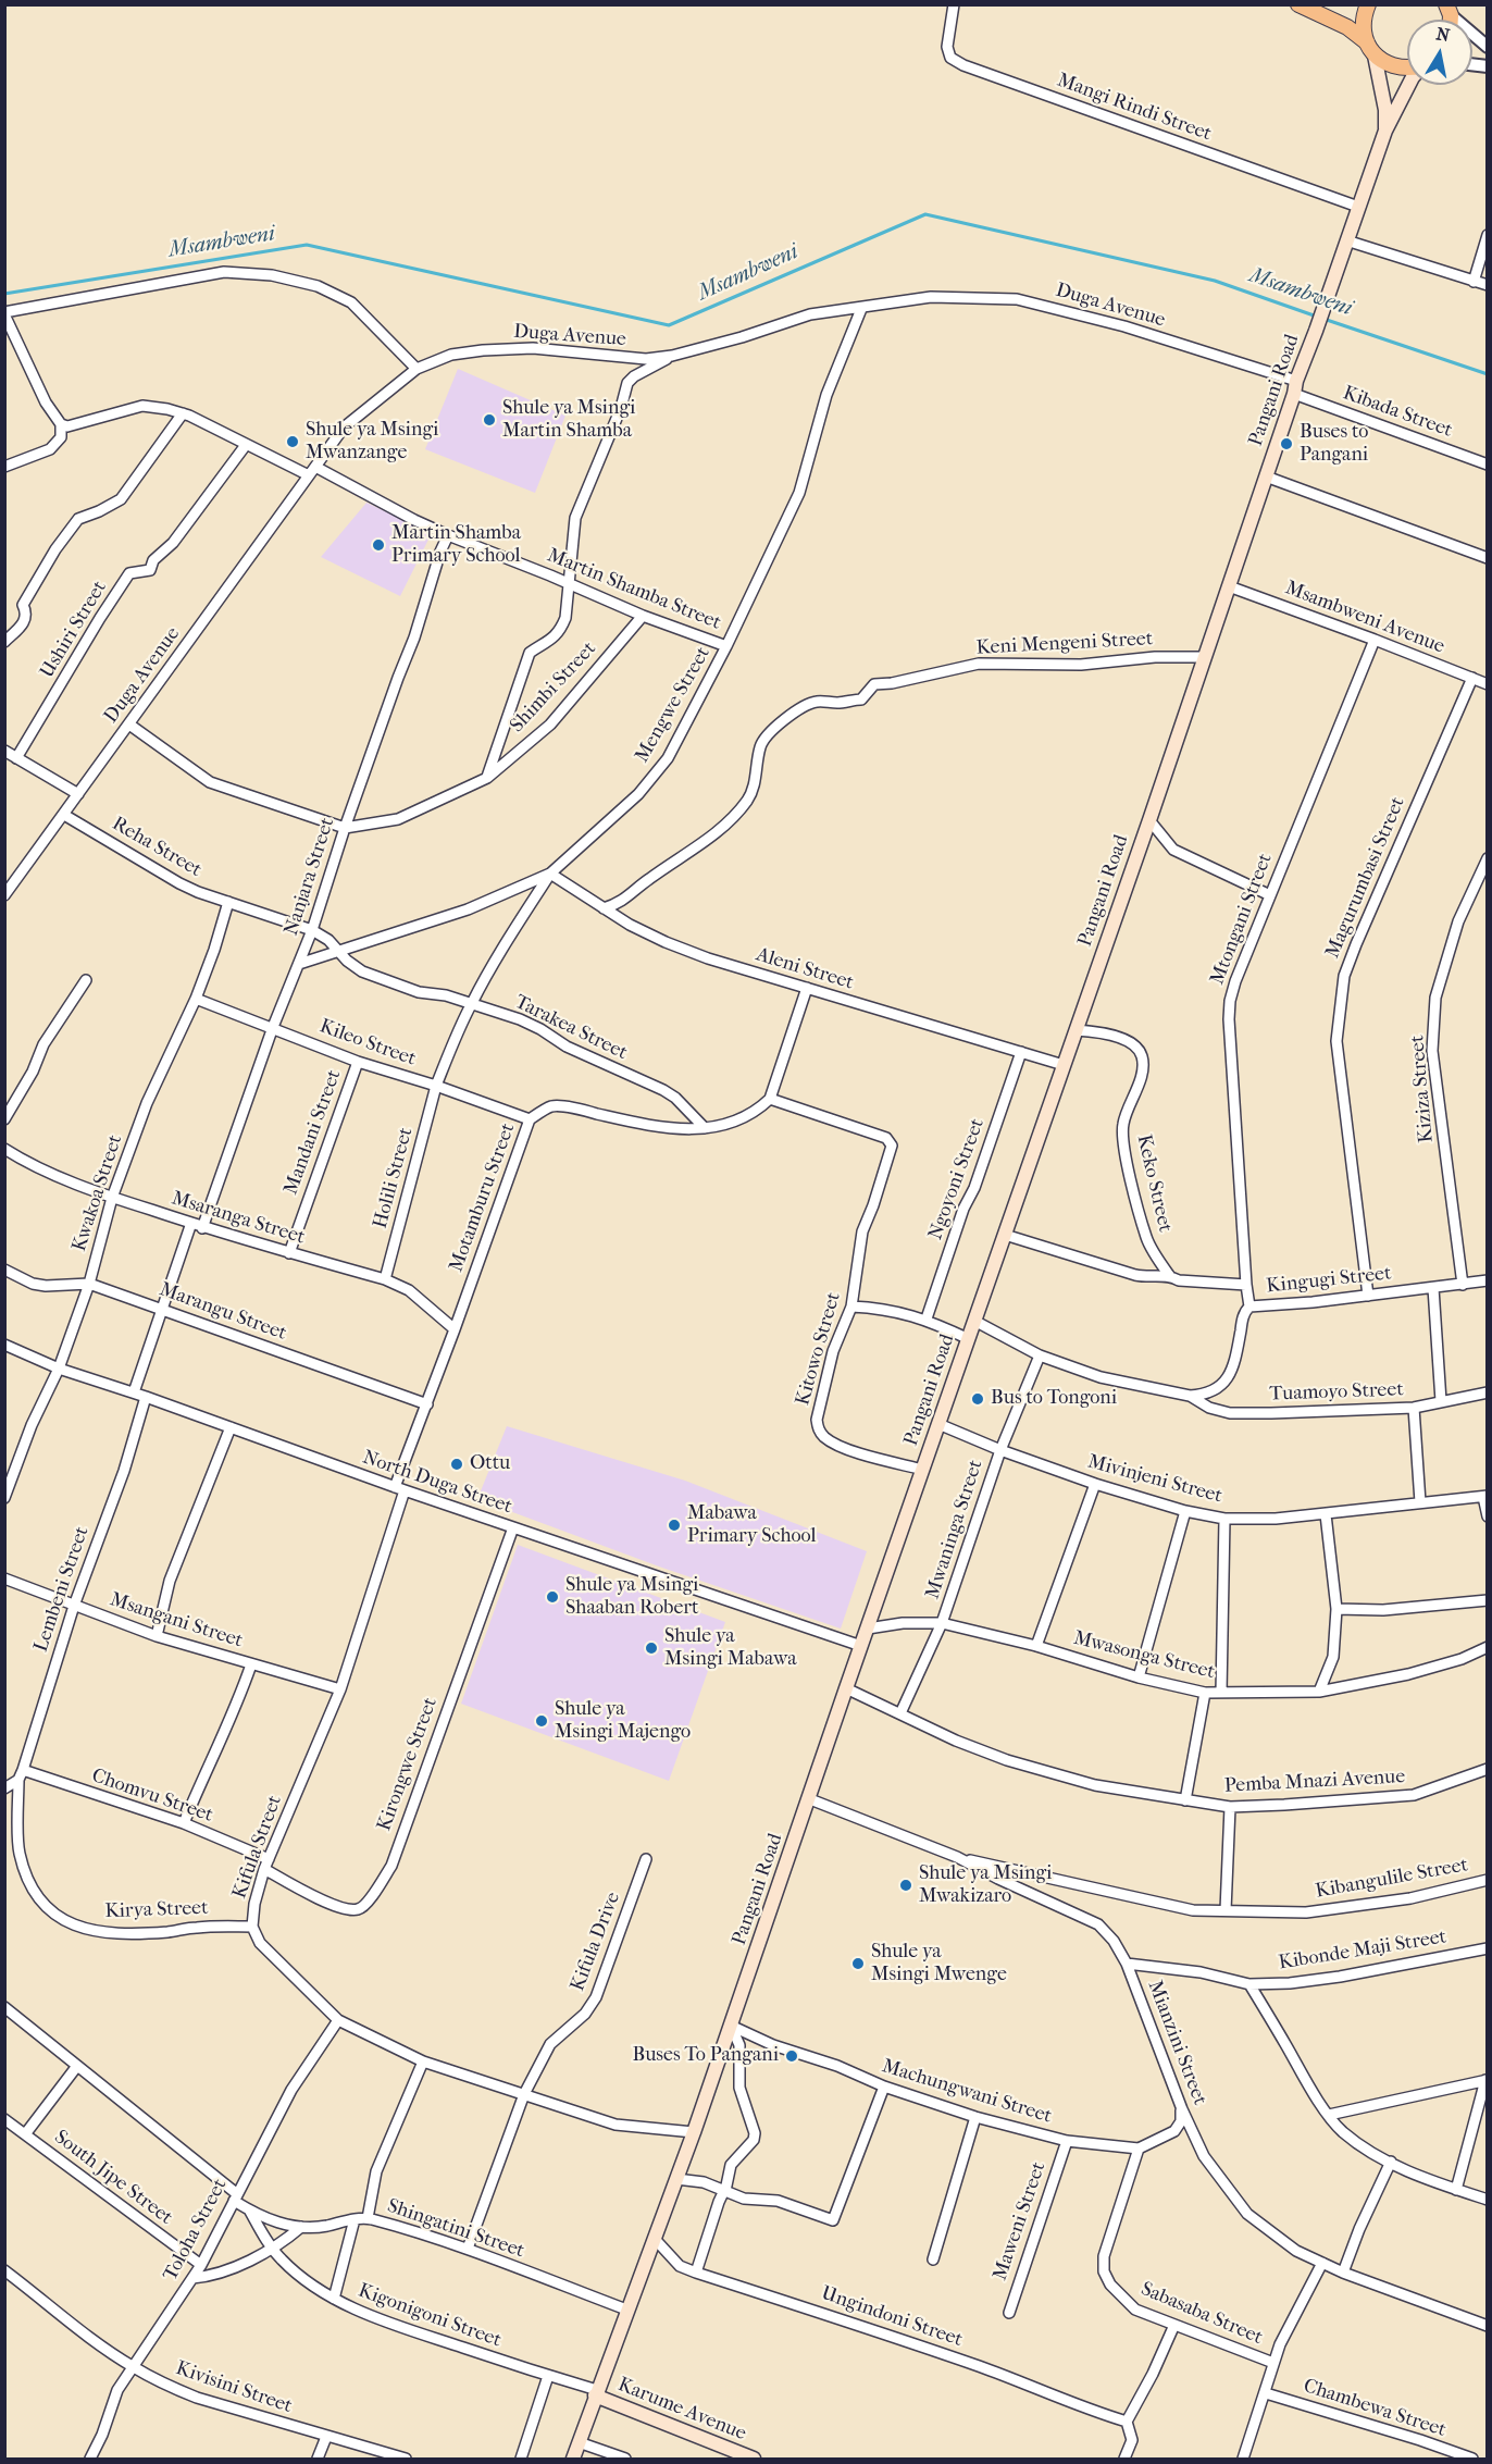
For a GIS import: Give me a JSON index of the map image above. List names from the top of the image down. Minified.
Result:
{"streets":{"main road":["Pangani Road","Karume Avenue"],"street":["Mangi Rindi Street","Duga Avenue","Kibada Street","Martin Shamba Street","Msambweni Avenue","Ushiri Street","Keni Mengeni Street","Shimbi Street","Mengwe Street","Reha Street","Nanjara Street","Magurumbasi Street","Mtongani Street","Aleni Street","Tarakea Street","Kileo Street","Kiziza Street","Mandani Street","Holili Street","Ngoyoni Street","Keko Street","Kwakoa Street","Motamburu Street","Msaranga Street","Kingugi Street","Marangu Street","Kitowo Street","Tuamoyo Street","Mivinjeni Street","North Duga Street","Mwaninga Street","Lembeni Street","Msangani Street","Mwasonga Street","Kirongwe Street","Pemba Mnazi Avenue","Chomvu Street","Kifula Street","Kibangulile Street","Kirya Street","Kifula Drive","Kibonde Maji Street","Mianzini Street","Machungwani Street","South Jipe Street","Maweni Street","Shingatini Street","Toloha Street","Sabasaba Street","Kigonigoni Street","Ungindoni Street","Kivisini Street","Chambewa Street"]},"crossings":[["Mangi Rindi Street","Pangani Road"],["Duga Avenue","Pangani Road"],["Duga Avenue","Kibada Street"],["Duga Avenue","Martin Shamba Street"],["Duga Avenue","Shimbi Street"],["Duga Avenue","Mengwe Street"],["Duga Avenue","Reha Street"],["Pangani Road","Kibada Street"],["Pangani Road","Msambweni Avenue"],["Pangani Road","Keni Mengeni Street"],["Pangani Road","Aleni Street"],["Pangani Road","Keko Street"],["Pangani Road","Kingugi Street"],["Pangani Road","Kitowo Street"],["Pangani Road","Mivinjeni Street"],["Pangani Road","North Duga Street"],["Pangani Road","Mwasonga Street"],["Pangani Road","Pemba Mnazi Avenue"],["Pangani Road","Kifula Street"],["Pangani Road","Mianzini Street"],["Pangani Road","Machungwani Street"],["Pangani Road","Shingatini Street"],["Pangani Road","Kigonigoni Street"],["Pangani Road","Ungindoni Street"],["Pangani Road","Karume Avenue"],["Martin Shamba Street","Ushiri Street"],["Martin Shamba Street","Shimbi Street"],["Martin Shamba Street","Mengwe Street"],["Martin Shamba Street","Nanjara Street"],["Msambweni Avenue","Magurumbasi Street"],["Msambweni Avenue","Mtongani Street"],["Keni Mengeni Street","Aleni Street"],["Shimbi Street","Nanjara Street"],["Mengwe Street","Reha Street"],["Mengwe Street","Nanjara Street"],["Mengwe Street","Aleni Street"],["Mengwe Street","Tarakea Street"],["Mengwe Street","Holili Street"],["Reha Street","Nanjara Street"],["Reha Street","Tarakea Street"],["Reha Street","Kwakoa Street"],["Nanjara Street","Kileo Street"],["Nanjara Street","Msaranga Street"],["Magurumbasi Street","Kingugi Street"],["Mtongani Street","Kingugi Street"],["Aleni Street","Holili Street"],["Aleni Street","Ngoyoni Street"],["Tarakea Street","Holili Street"],["Tarakea Street","Motamburu Street"],["Kileo Street","Mandani Street"],["Kileo Street","Holili Street"],["Kileo Street","Kwakoa Street"],["Kileo Street","Motamburu Street"],["Kiziza Street","Kingugi Street"],["Mandani Street","Msaranga Street"],["Holili Street","Msaranga Street"],["Kwakoa Street","Msaranga Street"],["Kwakoa Street","Marangu Street"],["Kwakoa Street","North Duga Street"],["Motamburu Street","Msaranga Street"],["Motamburu Street","Marangu Street"],["Motamburu Street","Kitowo Street"],["Motamburu Street","North Duga Street"],["Motamburu Street","Kifula Street"],["Kingugi Street","Tuamoyo Street"],["Kingugi Street","Mwaninga Street"],["Mivinjeni Street","Mwaninga Street"],["North Duga Street","Lembeni Street"],["North Duga Street","Kirongwe Street"],["North Duga Street","Kifula Street"],["Mwaninga Street","Mwasonga Street"],["Mwaninga Street","Pemba Mnazi Avenue"],["Lembeni Street","Msangani Street"],["Lembeni Street","Chomvu Street"],["Lembeni Street","Kirya Street"],["Msangani Street","Kifula Street"],["Kirongwe Street","Kifula Street"],["Chomvu Street","Kifula Street"],["Chomvu Street","Kirya Street"],["Kifula Street","Kirya Street"],["Kifula Street","Kifula Drive"],["Kifula Street","Toloha Street"],["Kibangulile Street","Mianzini Street"],["Kifula Drive","Shingatini Street"],["Kibonde Maji Street","Mianzini Street"],["Machungwani Street","Maweni Street"],["Machungwani Street","Sabasaba Street"],["South Jipe Street","Toloha Street"],["Shingatini Street","Toloha Street"],["Shingatini Street","Kigonigoni Street"],["Toloha Street","Kivisini Street"],["Kigonigoni Street","Karume Avenue"]],"water":["Msambweni"],"places":["Shule ya Msingi Martin Shamba","Shule ya Msingi Mwanzange","Buses to Pangani","Martin Shamba Primary School","Bus to Tongoni","Ottu","Mabawa Primary School","Shule ya Msingi Shaaban Robert","Shule ya Msingi Mabawa","Shule ya Msingi Majengo","Shule ya Msingi Mwakizaro","Shule ya Msingi Mwenge","Buses To Pangani"],"north":"top"}
